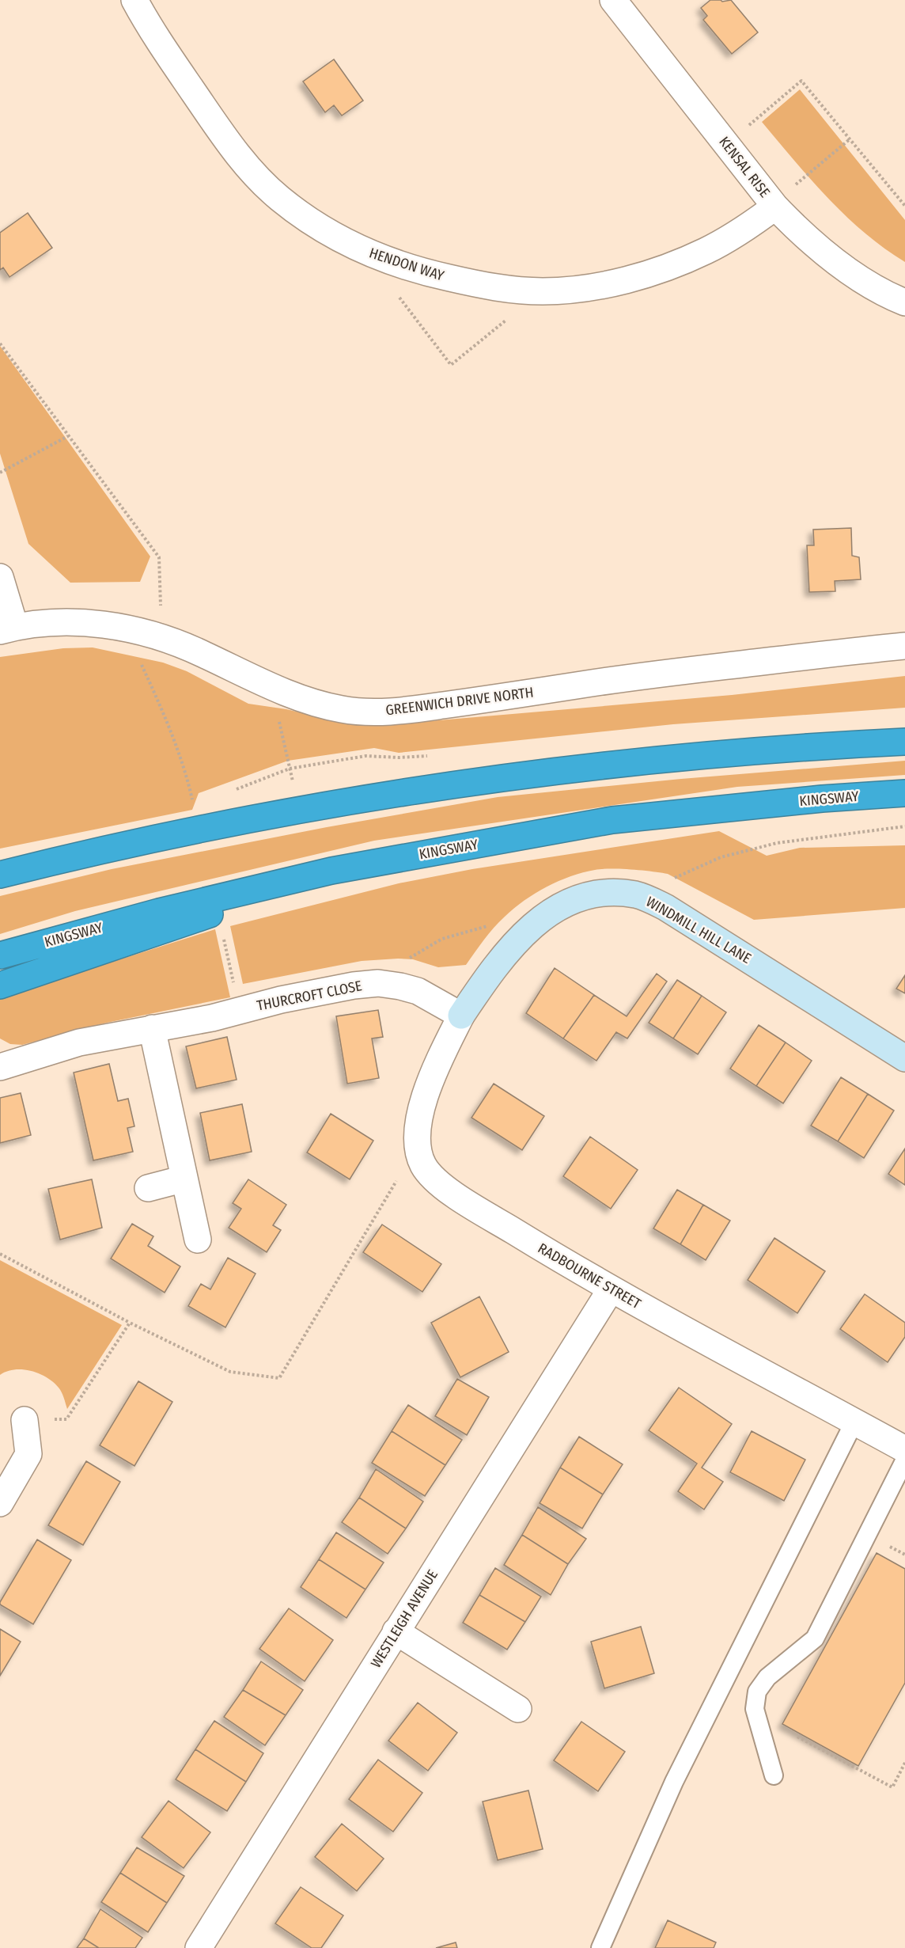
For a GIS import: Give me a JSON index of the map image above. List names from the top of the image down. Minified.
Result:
{"streets":{"highway":["KINGSWAY"],"street":["KENSAL RISE","HENDON WAY","GREENWICH DRIVE NORTH","WINDMILL HILL LANE","THURCROFT CLOSE","RADBOURNE STREET","WESTLEIGH AVENUE"]},"crossings":[["KENSAL RISE","HENDON WAY"],["WINDMILL HILL LANE","THURCROFT CLOSE"],["WINDMILL HILL LANE","RADBOURNE STREET"],["THURCROFT CLOSE","RADBOURNE STREET"],["RADBOURNE STREET","WESTLEIGH AVENUE"]]}
